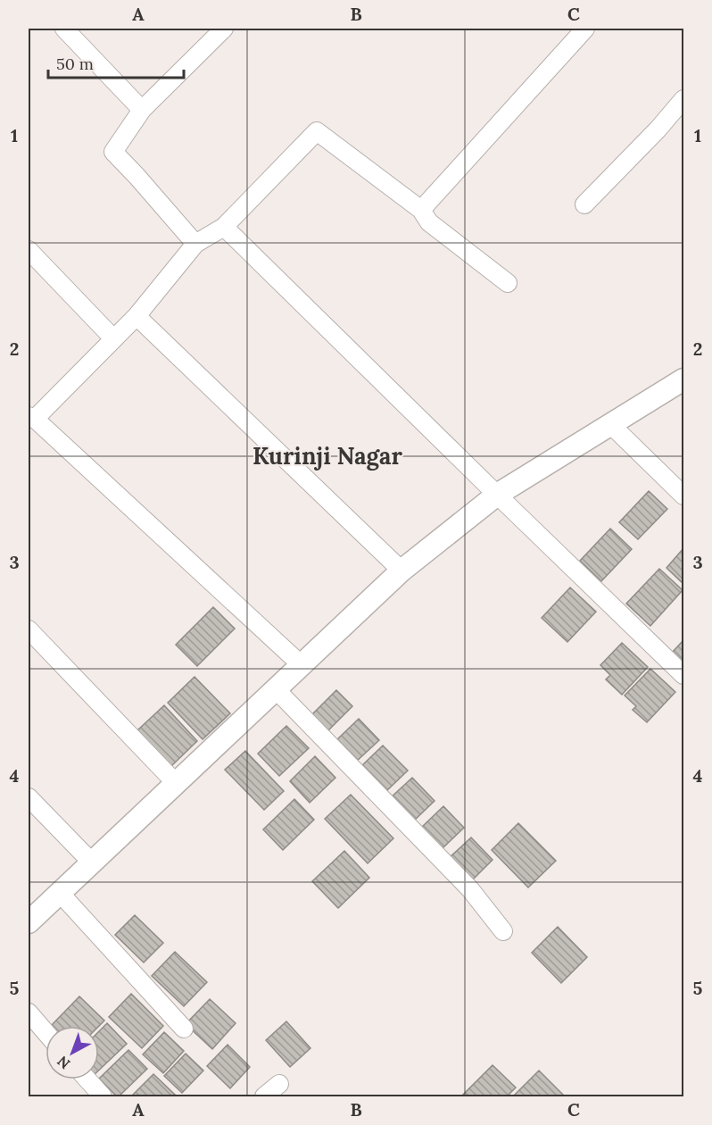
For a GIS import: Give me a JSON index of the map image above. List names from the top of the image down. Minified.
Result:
{"districts":["Kurinji Nagar"],"scale_bar":"50 m","north":"bottom left","grid":{"columns":["A","B","C"],"rows":["1","2","3","4","5"]}}
